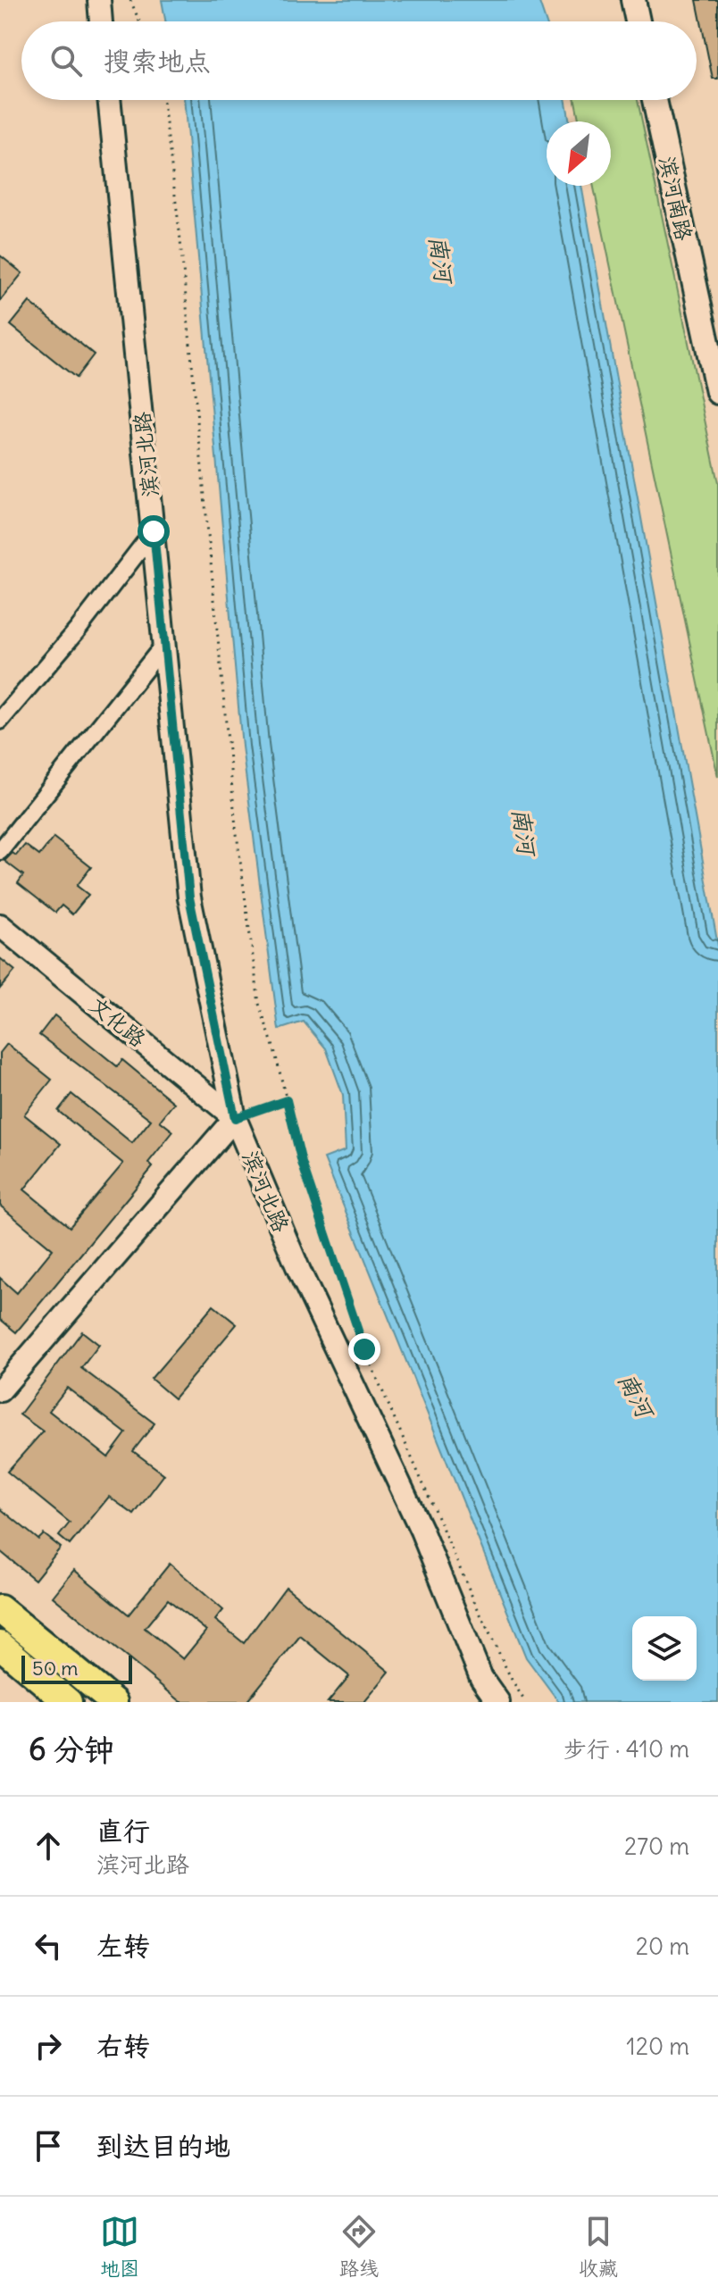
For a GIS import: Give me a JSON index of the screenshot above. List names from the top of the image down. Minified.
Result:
{"streets":{"main road":["滨河南路"],"street":["滨河北路","文化路"]},"crossings":[["滨河北路","文化路"]],"water":["南河"],"scale_bar":"50 m","north":"bottom left","page":{"search":"搜索地点","scale":"50 m","heading":["6 分钟","步行 · 410 m"],"list":[["直行","滨河北路","270 m"],["左转","20 m"],["右转","120 m"],"到达目的地"],"nav":["地图","路线","收藏"]}}
